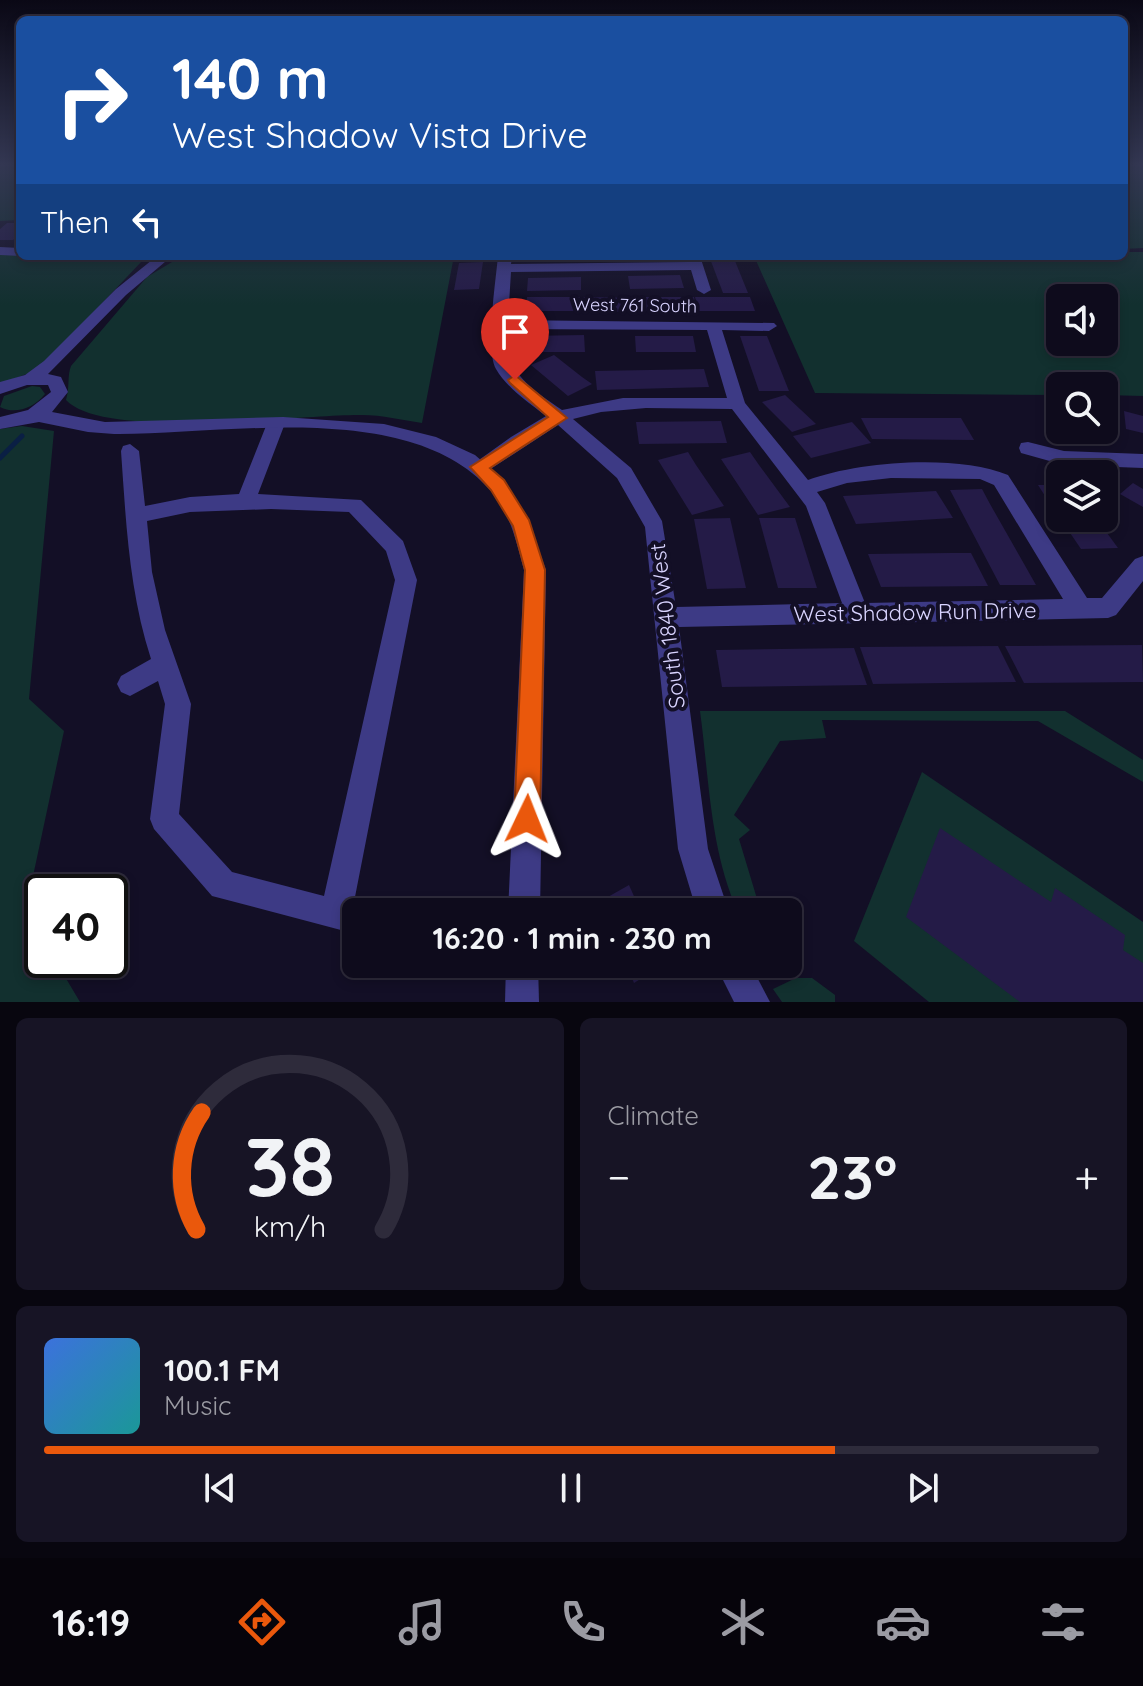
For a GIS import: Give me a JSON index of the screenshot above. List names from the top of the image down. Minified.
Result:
{"streets":{"street":["West 761 South","West Shadow Run Drive","South 1840 West"]},"crossings":[["West 761 South","South 1840 West"],["West Shadow Run Drive","South 1840 West"]],"page":{"turn":["140 m","West Shadow Vista Drive"],"then":"Then","limit":"40","trip":"16:20 · 1 min · 230 m","tile":"Climate","heat":["−","23°","+"],"song":["100.1 FM","Music"],"tabs":"16:19","gauge":["38","km/h"]}}
